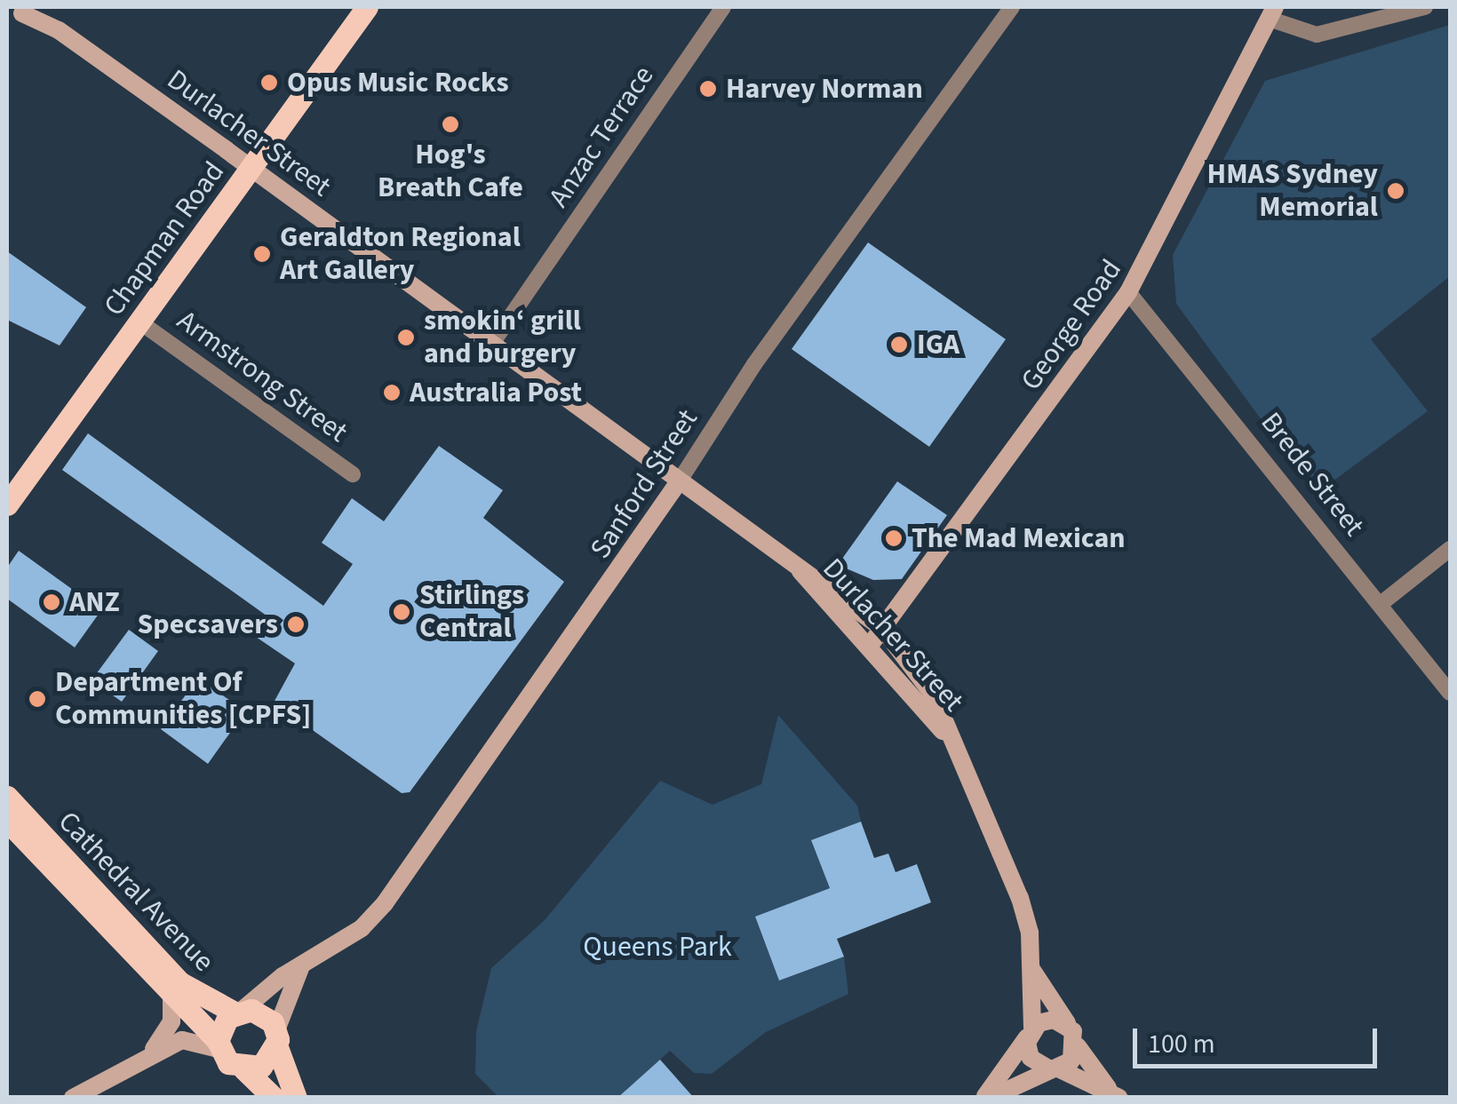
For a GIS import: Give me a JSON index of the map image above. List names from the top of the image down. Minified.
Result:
{"streets":{"main road":["Chapman Road","Cathedral Avenue"],"street":["Durlacher Street","Anzac Terrace","George Road","Armstrong Street","Brede Street","Sanford Street"]},"crossings":[["Durlacher Street","Anzac Terrace"],["Durlacher Street","Chapman Road"],["Durlacher Street","George Road"],["Durlacher Street","Sanford Street"],["Chapman Road","Armstrong Street"],["George Road","Brede Street"],["Sanford Street","Cathedral Avenue"]],"parks":["Queens Park"],"places":["Opus Music Rocks","Harvey Norman","Hog's Breath Cafe","HMAS Sydney Memorial","Geraldton Regional Art Gallery","smokin‘ grill and burgery","IGA","Australia Post","The Mad Mexican","ANZ","Stirlings Central","Specsavers","Department Of Communities [CPFS]"],"scale_bar":"100 m"}
